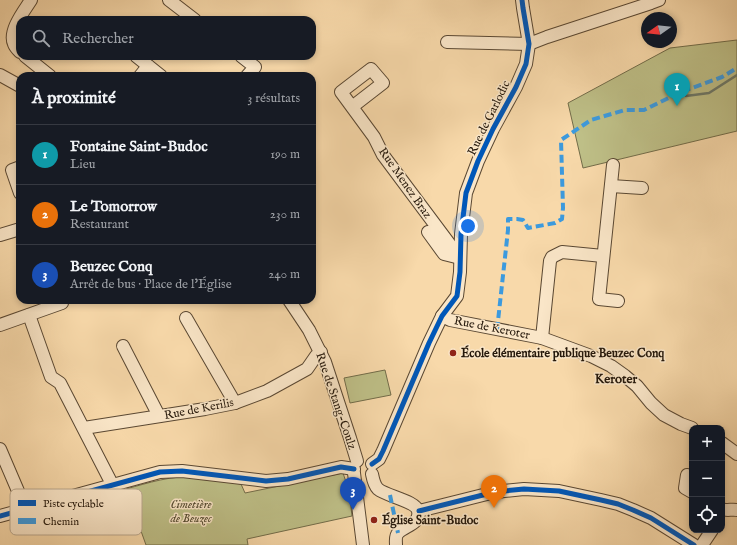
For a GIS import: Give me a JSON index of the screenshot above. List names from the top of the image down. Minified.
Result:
{"streets":{"street":["Rue de Garlodic","Rue Menez Braz","Rue de Keroter","Rue de Stang-Coulz","Rue de Kerilis"]},"crossings":[["Rue de Garlodic","Rue Menez Braz"],["Rue de Garlodic","Rue de Keroter"],["Rue de Garlodic","Rue de Stang-Coulz"],["Rue de Stang-Coulz","Rue de Kerilis"]],"districts":["Keroter"],"parks":["Cimetière de Beuzec"],"places":["École élémentaire publique Beuzec Conq","Église Saint-Budoc"],"legend":["Piste cyclable","Chemin"],"north":"left","page":{"search":"Rechercher","heading":["À proximité","3 résultats"],"pins":["1","2","3"],"list":[{"mark":"1","name":"Fontaine Saint-Budoc","note":"Lieu","value":"190 m"},{"mark":"2","name":"Le Tomorrow","note":"Restaurant","value":"230 m"},{"mark":"3","name":"Beuzec Conq","note":"Arrêt de bus · Place de l'Église","value":"240 m"}],"map_buttons":["+","−"]}}
